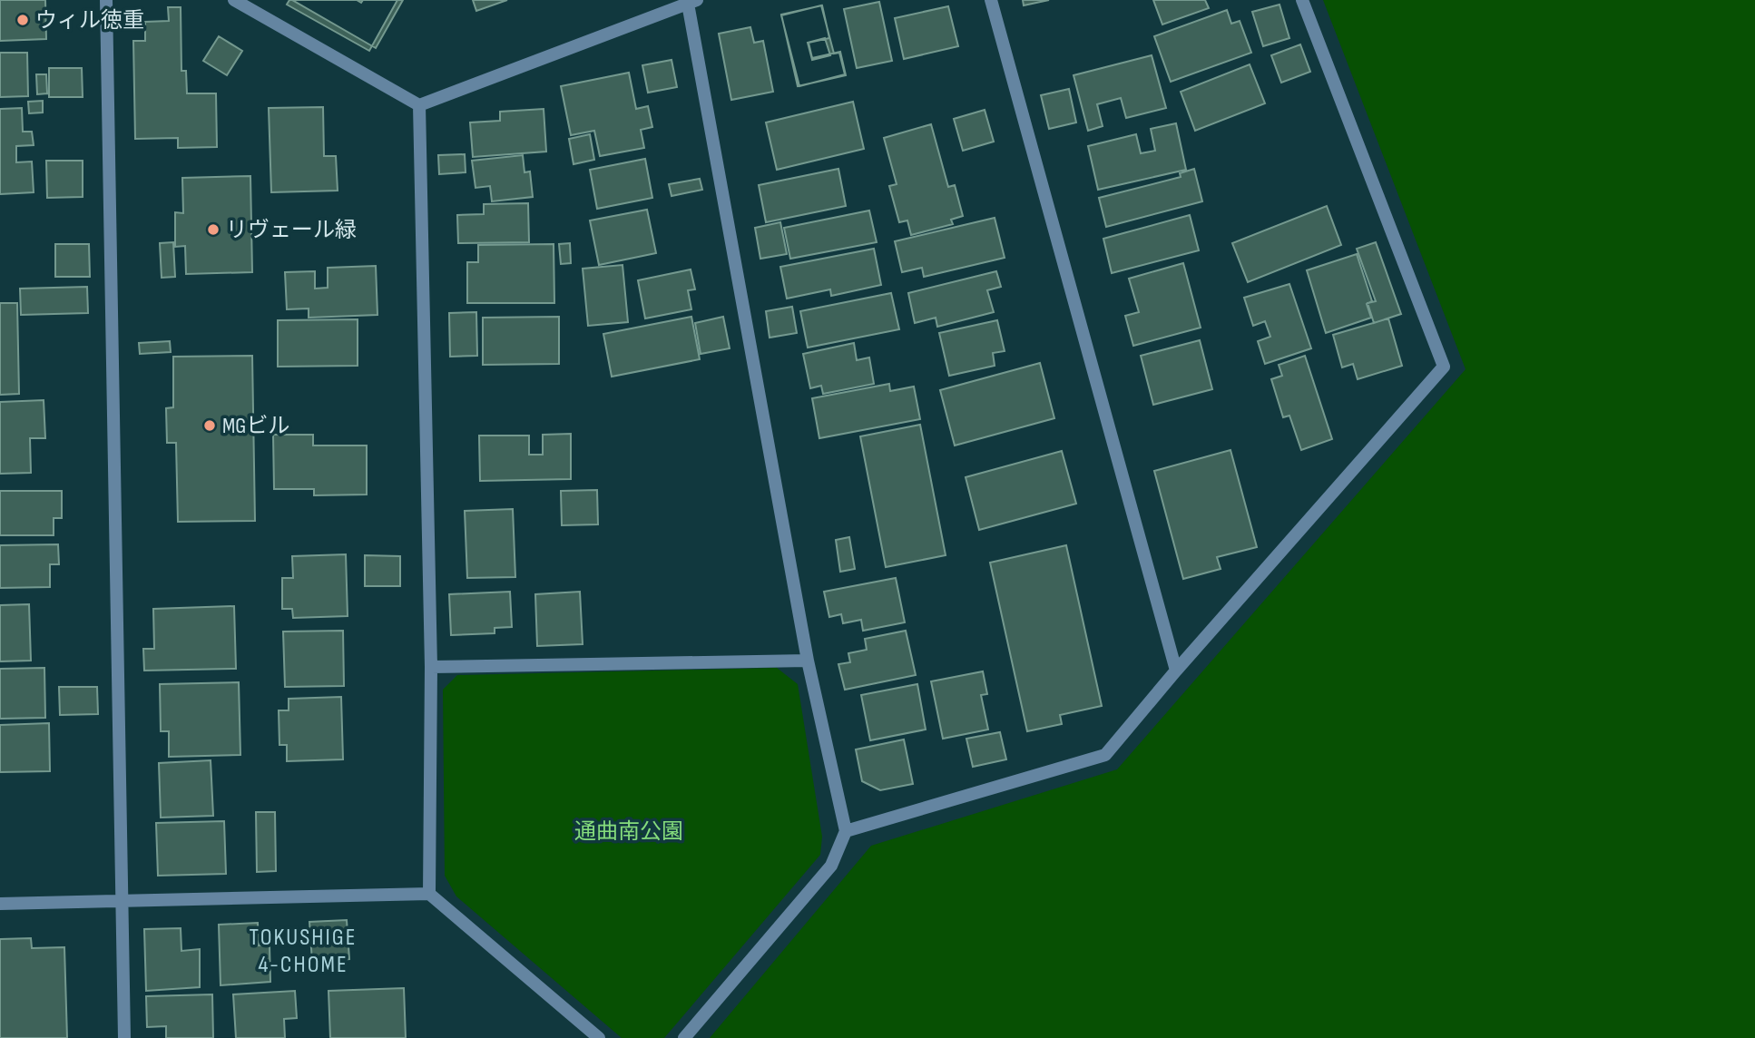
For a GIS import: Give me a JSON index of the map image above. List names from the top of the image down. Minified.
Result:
{"districts":["TOKUSHIGE 4-CHOME"],"parks":["通曲南公園"],"places":["ウィル徳重","リヴェール緑","MGビル"]}
